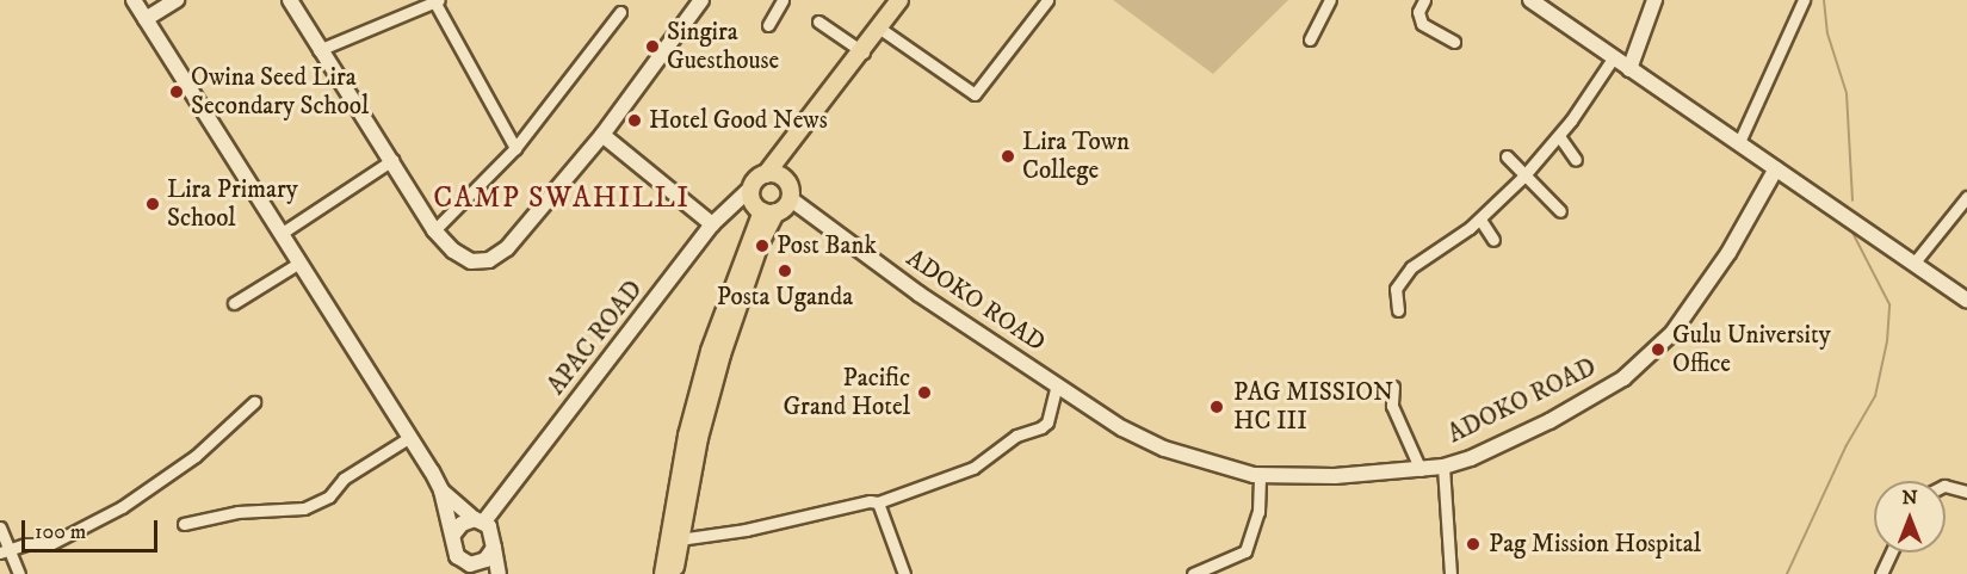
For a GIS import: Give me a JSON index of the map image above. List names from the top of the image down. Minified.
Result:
{"streets":{"street":["ADOKO ROAD","APAC ROAD"]},"crossings":[["ADOKO ROAD","APAC ROAD"]],"districts":["CAMP SWAHILLI"],"places":["Singira Guesthouse","Owina Seed Lira Secondary School","Hotel Good News","Lira Town College","Lira Primary School","Post Bank","Posta Uganda","Gulu University Office","Pacific Grand Hotel","PAG MISSION HC III","Pag Mission Hospital"],"scale_bar":"100 m","north":"top"}
